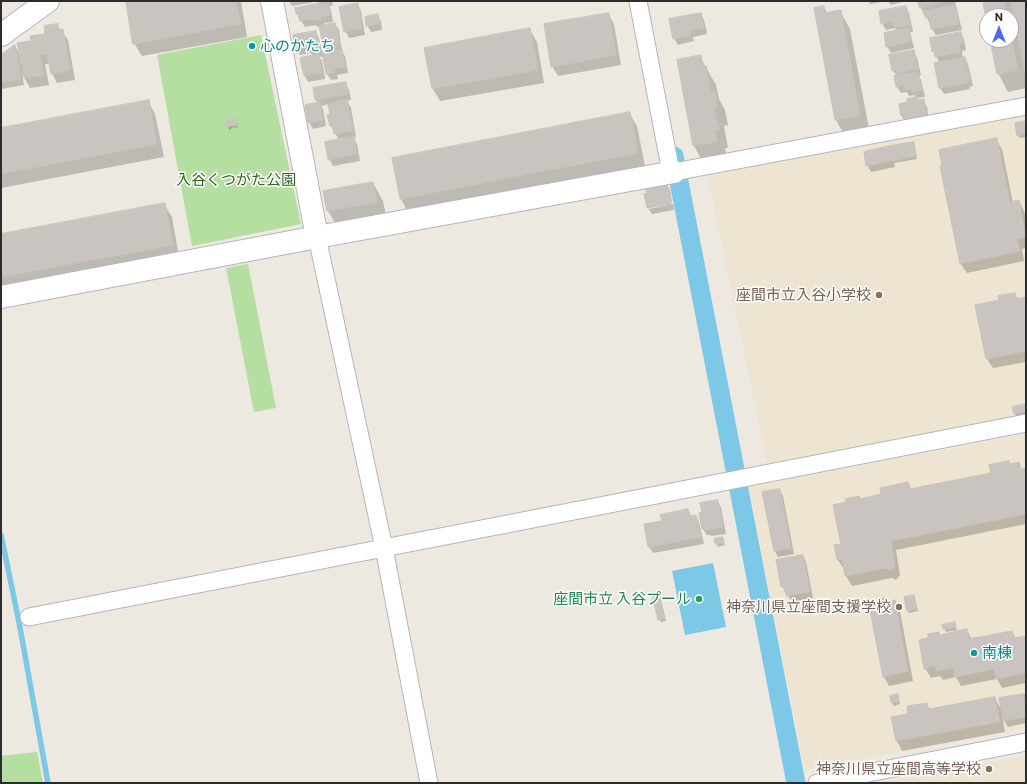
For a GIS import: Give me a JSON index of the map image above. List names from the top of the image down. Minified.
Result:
{"parks":["入谷くつがた公園"],"places":["心のかたち","座間市立入谷小学校","座間市立 入谷プール","神奈川県立座間支援学校","南棟","神奈川県立座間高等学校"],"north":"top"}
